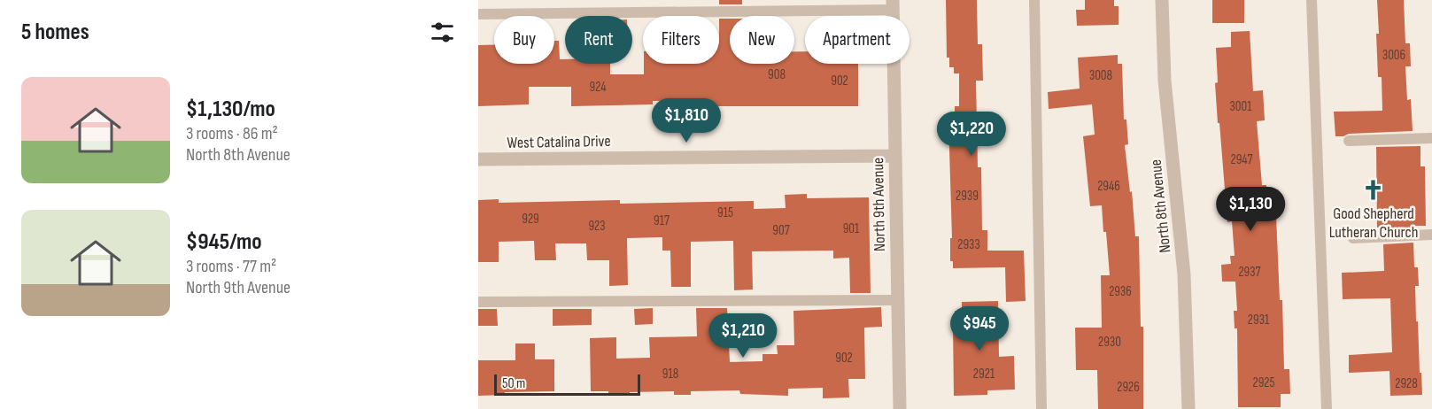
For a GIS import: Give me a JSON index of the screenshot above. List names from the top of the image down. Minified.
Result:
{"streets":{"street":["West Catalina Drive","North 9th Avenue","North 8th Avenue"]},"crossings":[["West Catalina Drive","North 9th Avenue"]],"places":{"church":["Good Shepherd Lutheran Church"]},"house_numbers":["3006","908","3008","902","924","3001","2947","2946","2939","915","929","917","923","901","907","2933","2937","2936","2931","2930","902","918","2921","2925","2928","2926"],"scale_bar":"50 m","page":{"heading":"5 homes","chip":["Buy","Rent","Filters","New","Apartment"],"list":[{"name":"$1,130/mo","note":"3 rooms · 86 m² · North 8th Avenue"},{"name":"$945/mo","note":"3 rooms · 77 m² · North 9th Avenue"}],"price":["$1,810","$1,220","$1,130","$945","$1,210"],"scale":"50 m"}}
